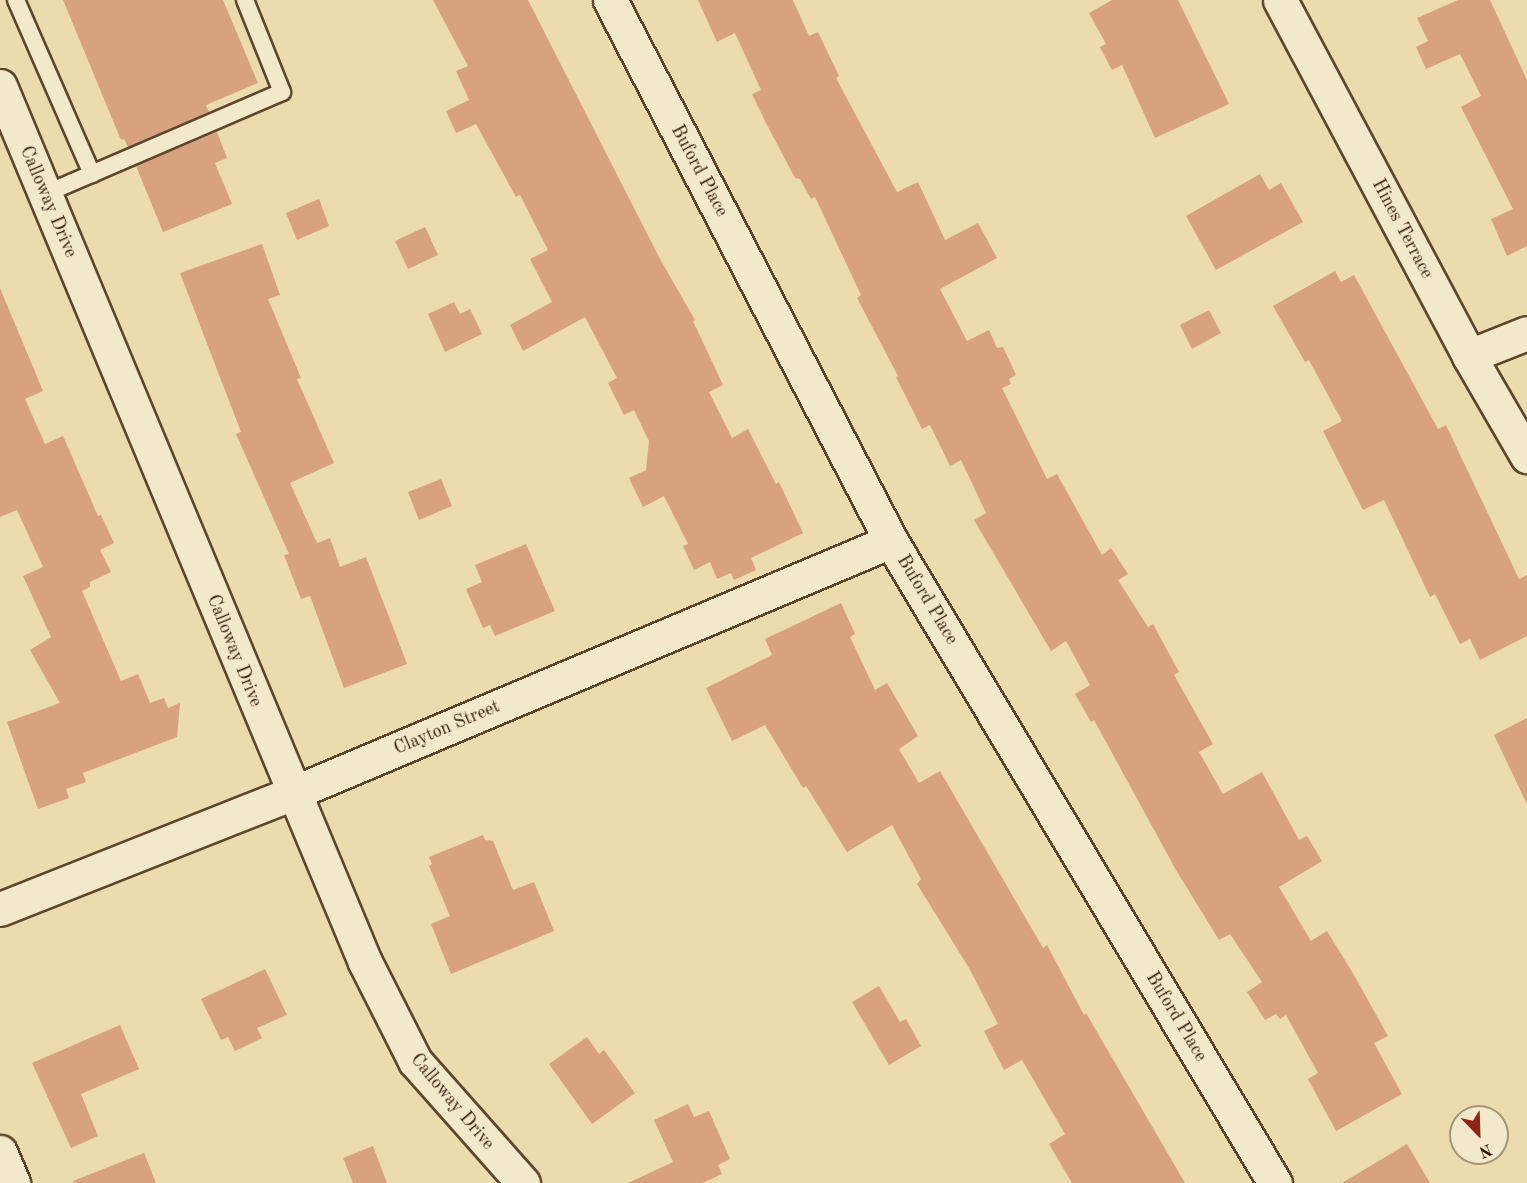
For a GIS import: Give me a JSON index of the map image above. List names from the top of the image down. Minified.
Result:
{"streets":{"street":["Buford Place","Calloway Drive","Hines Terrace","Clayton Street"]},"crossings":[["Buford Place","Clayton Street"],["Calloway Drive","Clayton Street"]],"north":"bottom right"}
